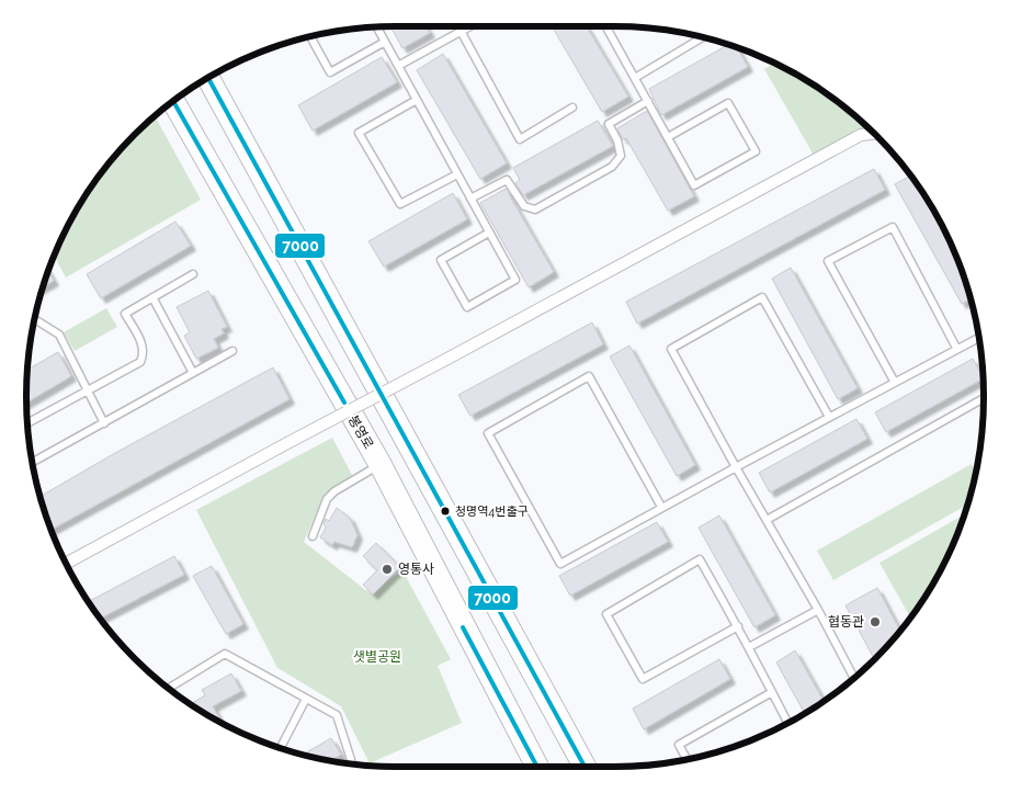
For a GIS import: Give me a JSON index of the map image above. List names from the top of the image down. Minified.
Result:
{"streets":{"main road":["봉영로"]},"parks":["샛별공원"],"places":["청명역4번출구","영통사","협동관"],"lines":["transit line 7000"]}
